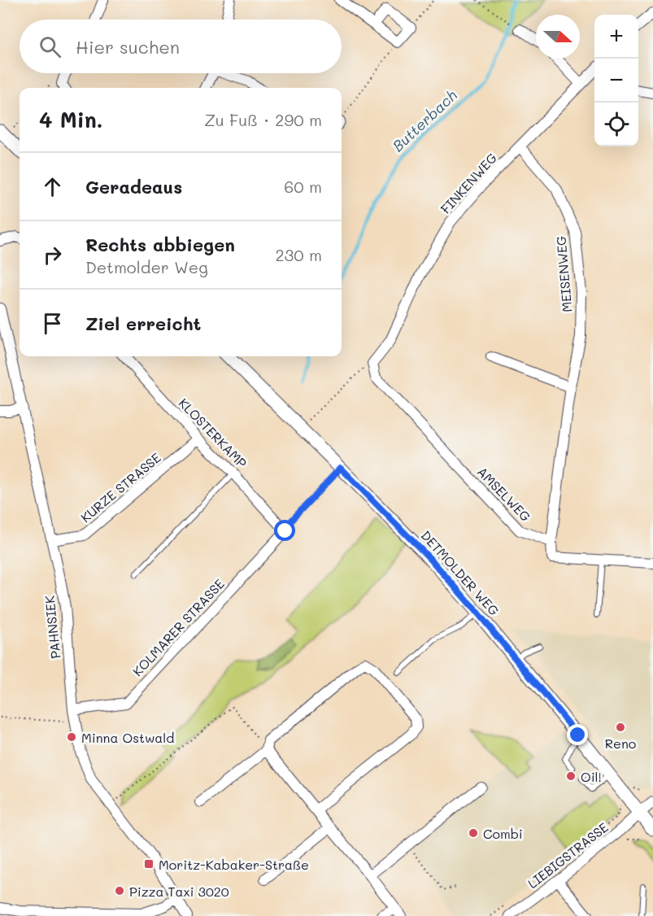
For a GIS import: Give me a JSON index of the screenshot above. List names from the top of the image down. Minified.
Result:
{"streets":{"street":["FINKENWEG","MEISENWEG","KLOSTERKAMP","KURZE STRASSE","AMSELWEG","DETMOLDER WEG","PAHNSIEK","KOLMARER STRASSE","LIEBIGSTRASSE"]},"crossings":[["FINKENWEG","MEISENWEG"],["FINKENWEG","AMSELWEG"],["MEISENWEG","AMSELWEG"],["KLOSTERKAMP","KURZE STRASSE"],["KLOSTERKAMP","KOLMARER STRASSE"],["KURZE STRASSE","PAHNSIEK"],["DETMOLDER WEG","LIEBIGSTRASSE"],["PAHNSIEK","KOLMARER STRASSE"]],"water":["Butterbach"],"places":{"other":["Reno","Minna Ostwald","Oil!","Combi","Pizza Taxi 3020"],"transit":["Moritz-Kabaker-Straße"]},"north":"right","page":{"map_buttons":["+","−"],"search":"Hier suchen","heading":["4 Min.","Zu Fuß · 290 m"],"list":[["Geradeaus","60 m"],["Rechts abbiegen","Detmolder Weg","230 m"],"Ziel erreicht"]}}
